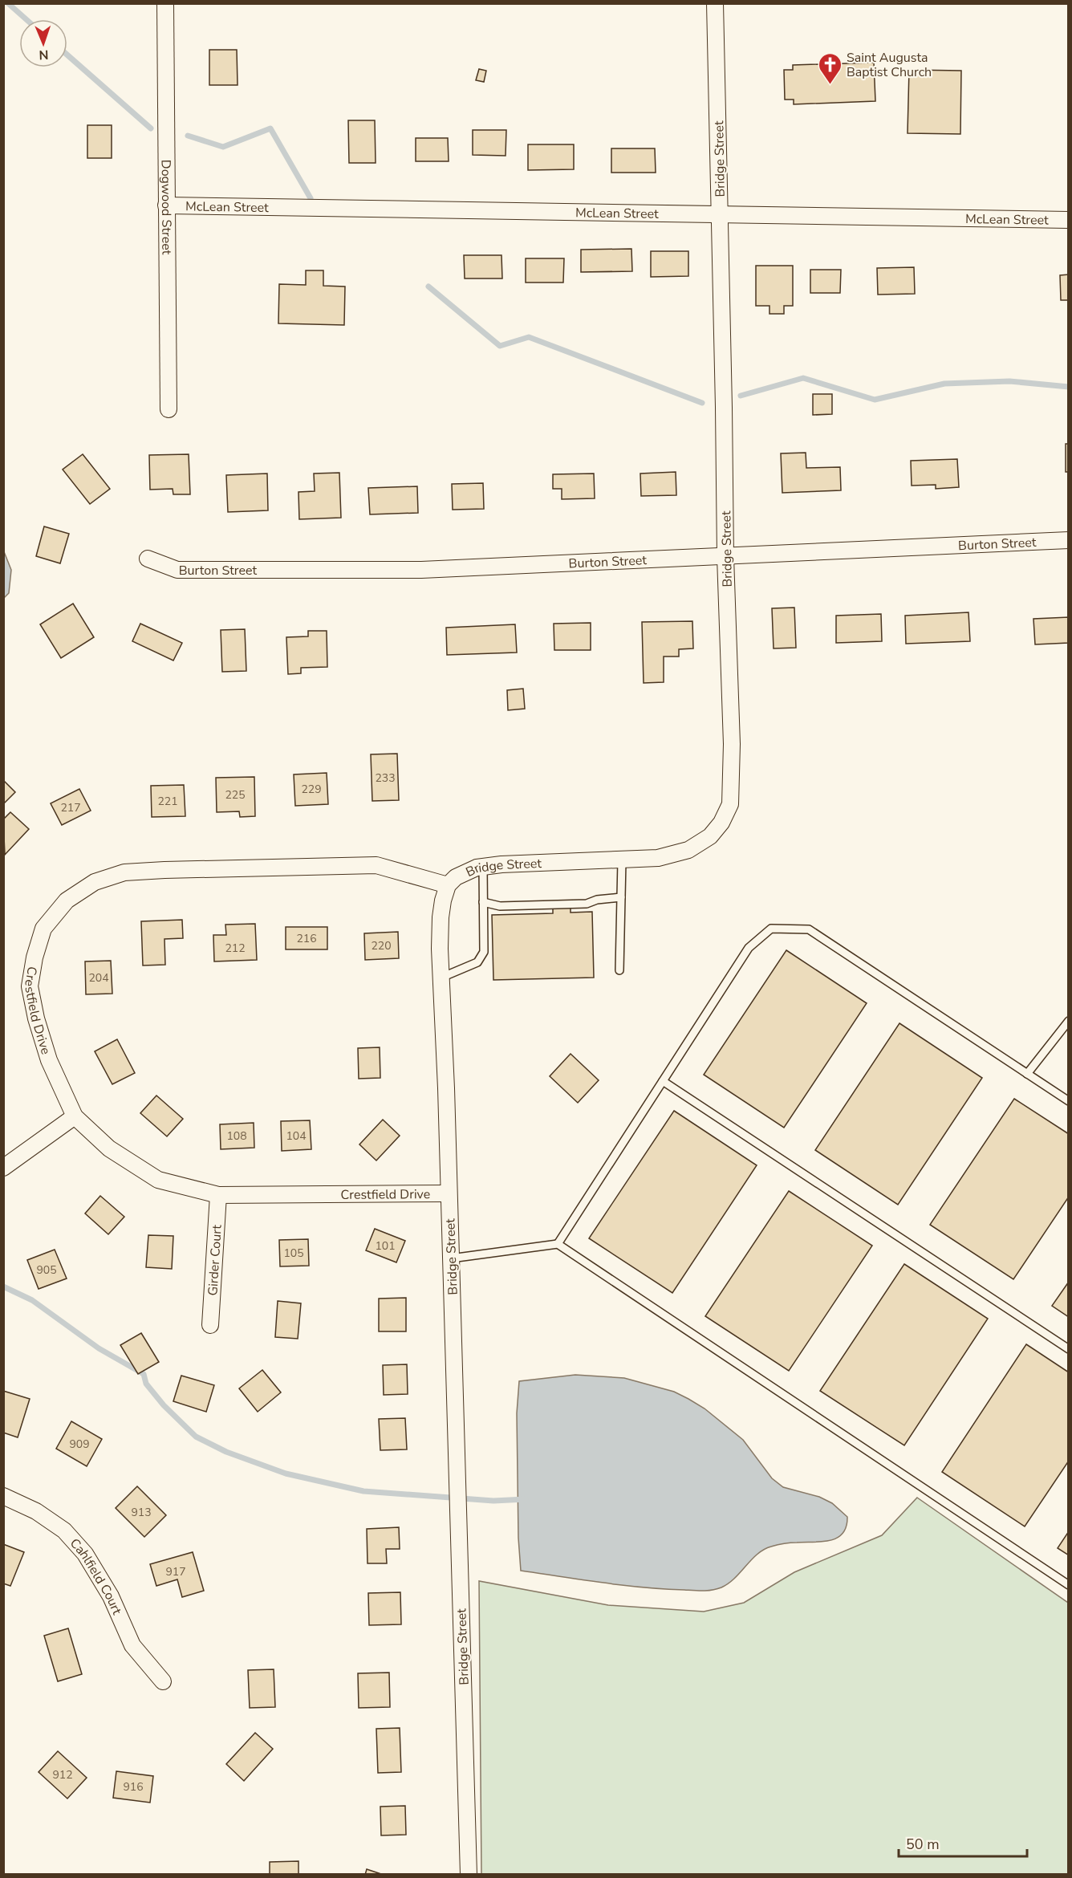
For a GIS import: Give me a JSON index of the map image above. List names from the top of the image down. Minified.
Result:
{"streets":{"street":["Bridge Street","Dogwood Street","McLean Street","Burton Street","Crestfield Drive","Girder Court","Cahlfield Court"]},"crossings":[["Bridge Street","McLean Street"],["Bridge Street","Burton Street"],["Bridge Street","Crestfield Drive"],["Dogwood Street","McLean Street"],["Crestfield Drive","Girder Court"]],"places":{"church":["Saint Augusta Baptist Church"]},"house_numbers":["233","229","225","221","217","216","220","212","204","108","104","101","105","905","909","913","917","912","916"],"scale_bar":"50 m","north":"bottom"}
